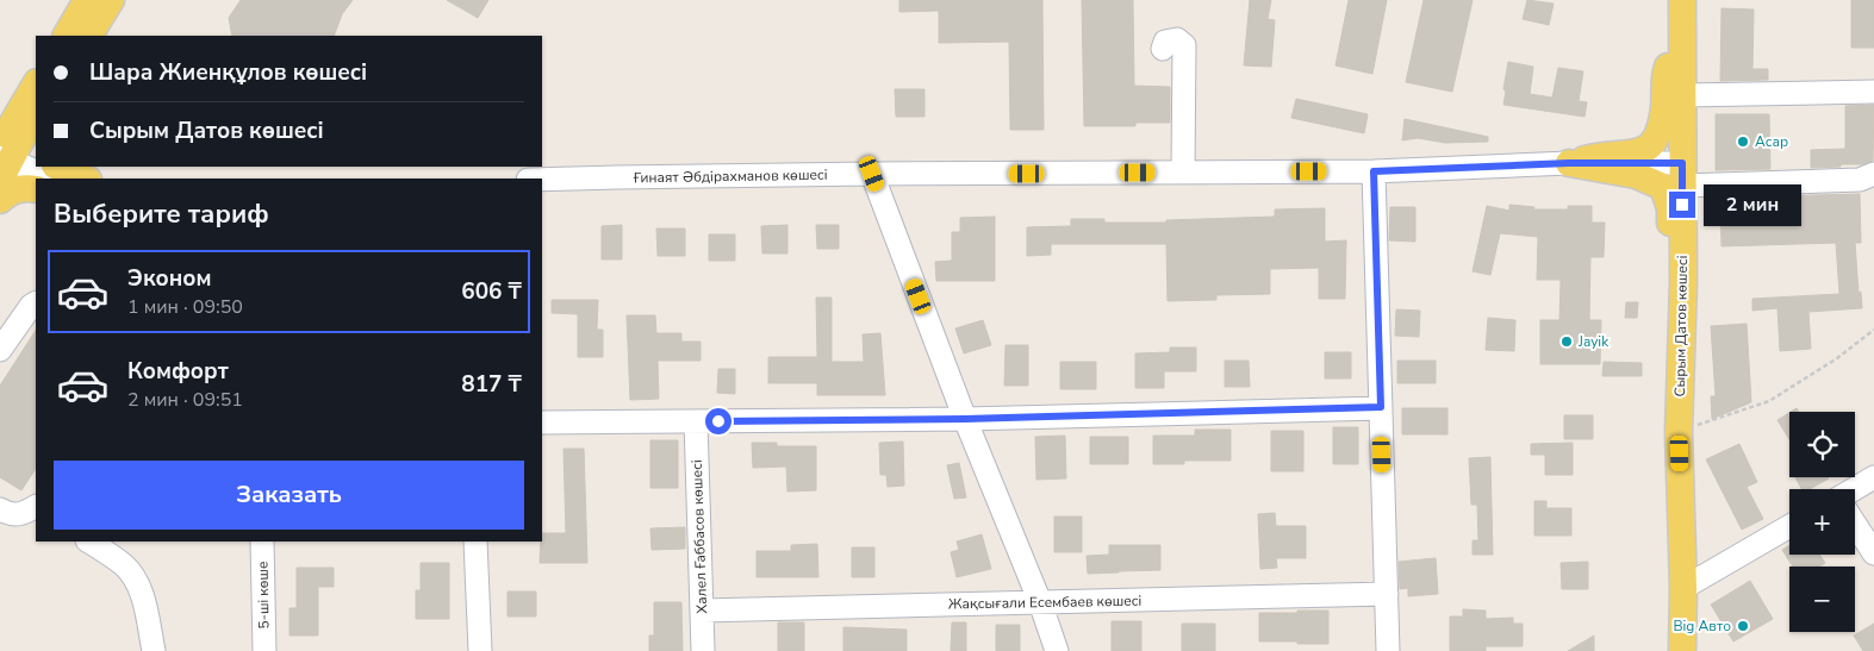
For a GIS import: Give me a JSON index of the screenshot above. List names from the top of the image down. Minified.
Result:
{"streets":{"main road":["Сырым Датов көшесі"],"street":["Ғинаят Әбдірахманов көшесі","Халел Ғаббасов көшесі","5-шi көше","Жақсығали Есембаев көшесi"]},"crossings":[["Ғинаят Әбдірахманов көшесі","Сырым Датов көшесі"],["Халел Ғаббасов көшесі","Жақсығали Есембаев көшесi"]],"places":["Асар","Jayik","Big Авто"],"page":{"banner":["Шара Жиенқұлов көшесі","Сырым Датов көшесі"],"heading":"Выберите тариф","bubble":"2 мин","list":[{"name":"Эконом","note":"1 мин · 09:50","value":"606 ₸"},{"name":"Комфорт","note":"2 мин · 09:51","value":"817 ₸"}],"map_buttons":["+","−"],"buttons":"Заказать"}}
